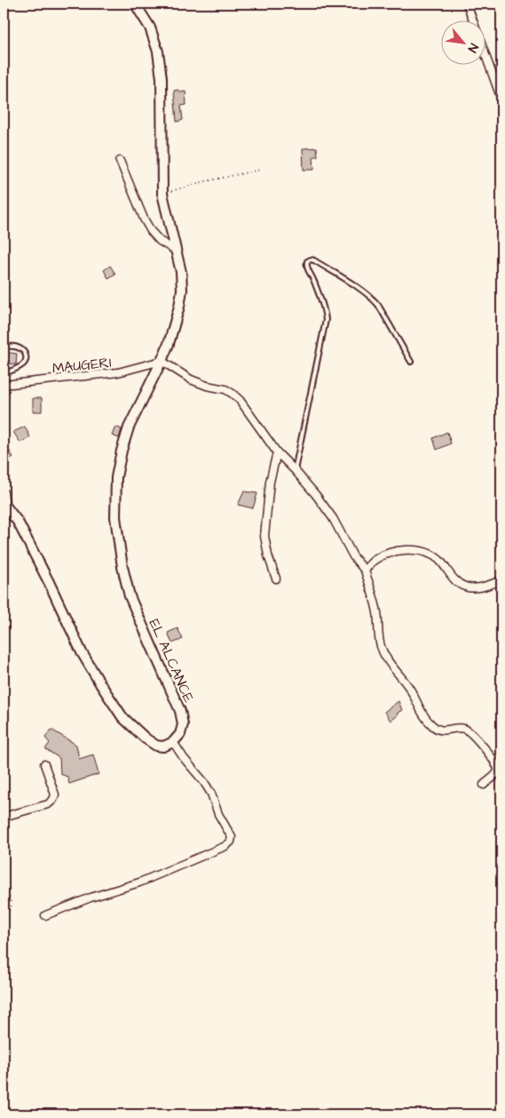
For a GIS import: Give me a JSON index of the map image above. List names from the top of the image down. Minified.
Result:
{"streets":{"street":["MAUGERI","EL ALCANCE"]},"crossings":[["MAUGERI","EL ALCANCE"]],"north":"bottom right"}
